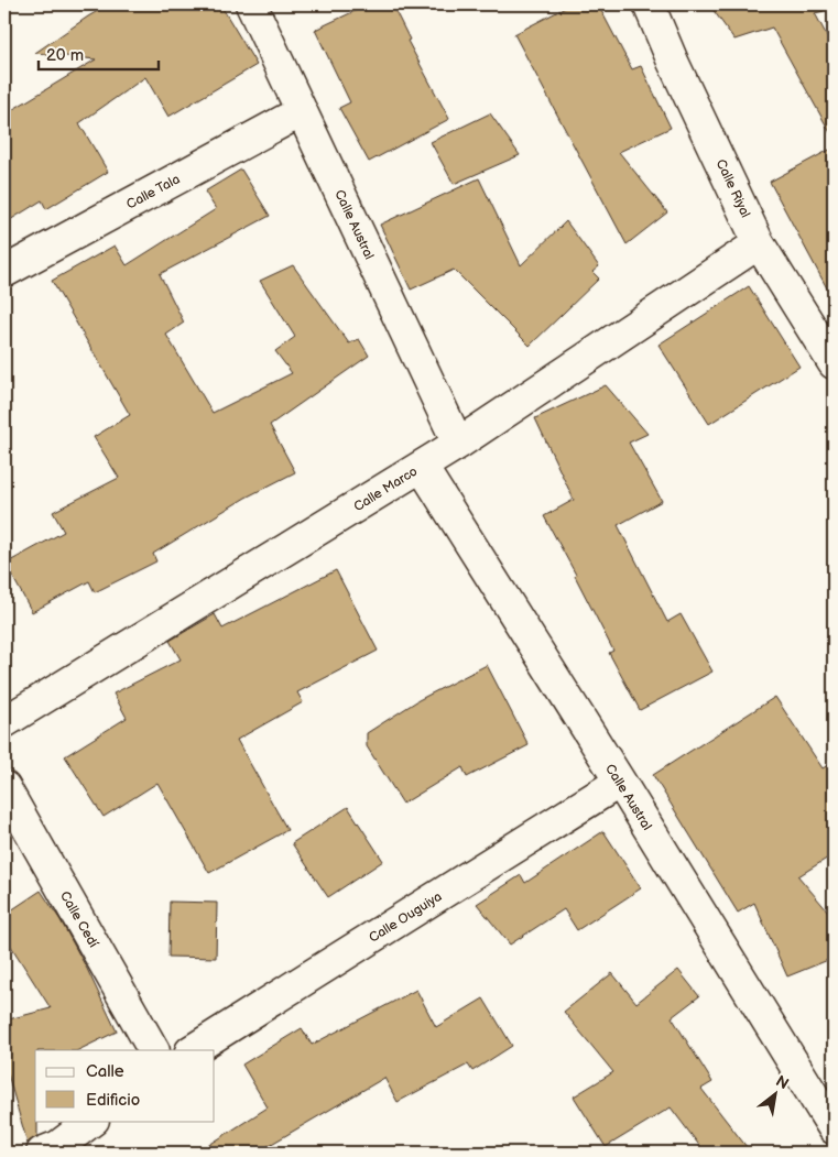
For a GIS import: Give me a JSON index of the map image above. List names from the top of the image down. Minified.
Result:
{"streets":{"street":["Calle Riyal","Calle Tala","Calle Austral","Calle Marco","Calle Ouguiya","Calle Cedí"]},"crossings":[["Calle Riyal","Calle Marco"],["Calle Tala","Calle Austral"],["Calle Austral","Calle Marco"],["Calle Austral","Calle Ouguiya"]],"legend":["Calle","Edificio"],"scale_bar":"20 m","north":"top right"}
